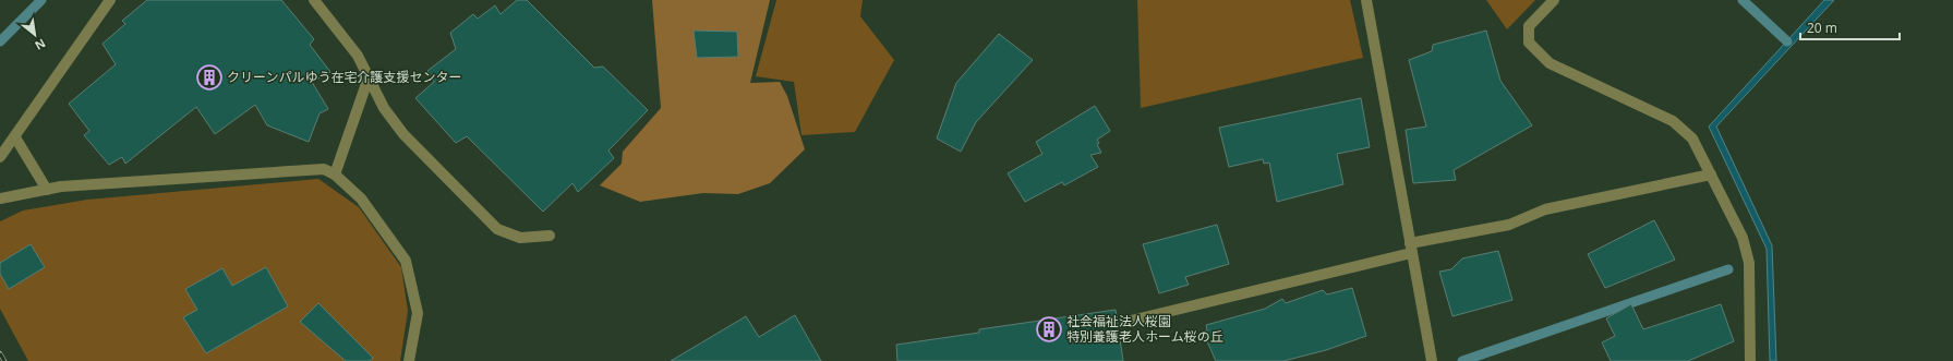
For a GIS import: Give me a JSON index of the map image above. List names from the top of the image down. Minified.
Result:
{"places":{"building":["クリーンパルゆう在宅介護支援センター","社会福祉法人桜園 特別養護老人ホーム桜の丘"]},"scale_bar":"20 m","north":"bottom right"}
